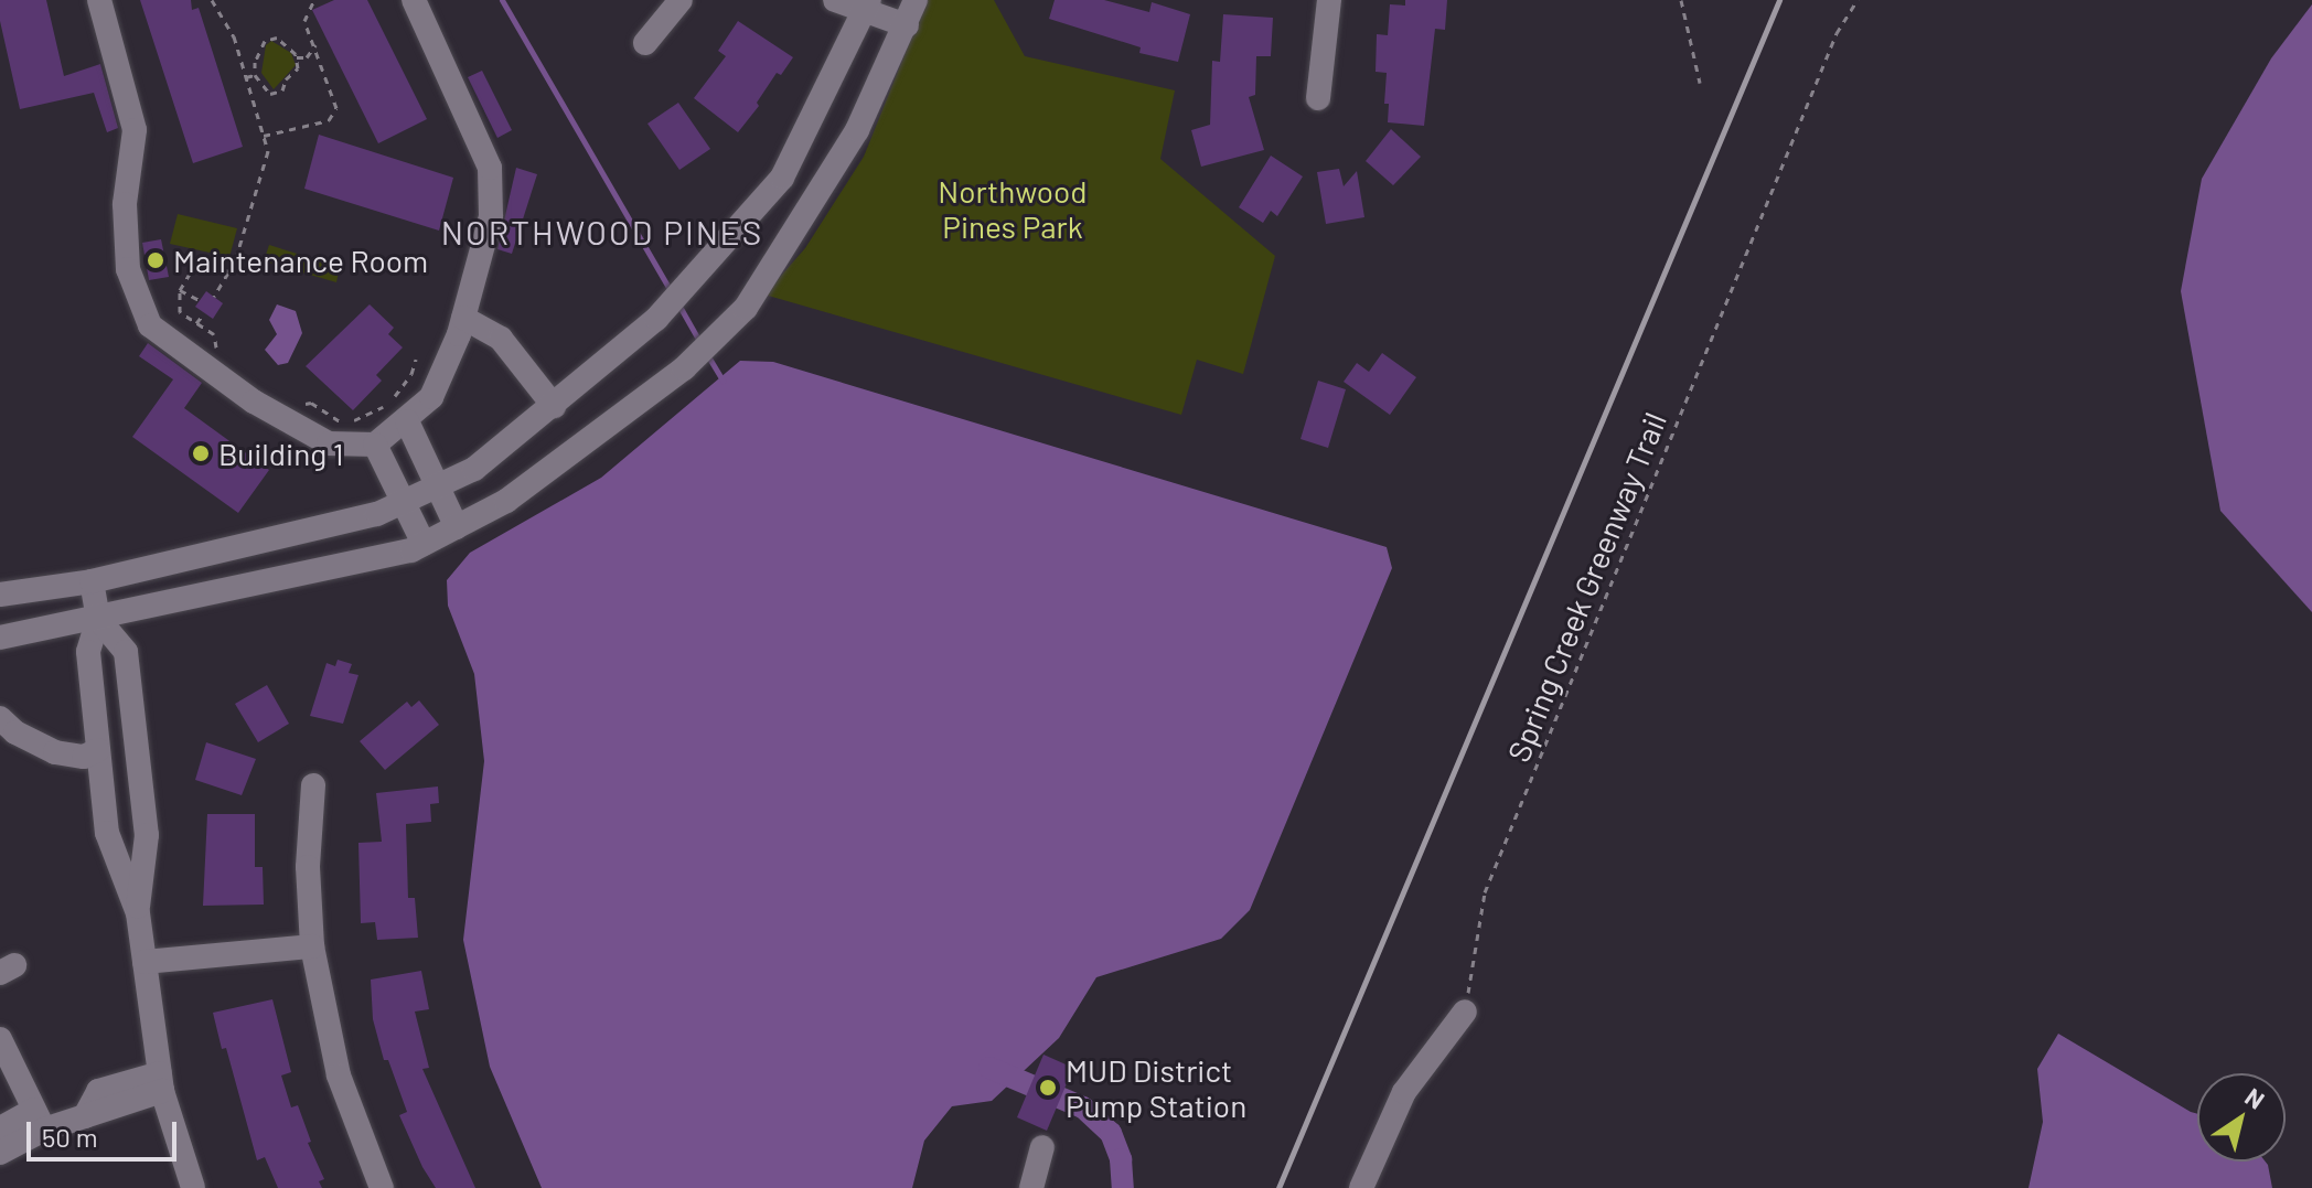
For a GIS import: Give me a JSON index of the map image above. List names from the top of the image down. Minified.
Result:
{"streets":{"path":["Spring Creek Greenway Trail"]},"districts":["NORTHWOOD PINES"],"parks":["Northwood Pines Park"],"places":["Maintenance Room","Building 1","MUD District Pump Station"],"scale_bar":"50 m","north":"top right"}
